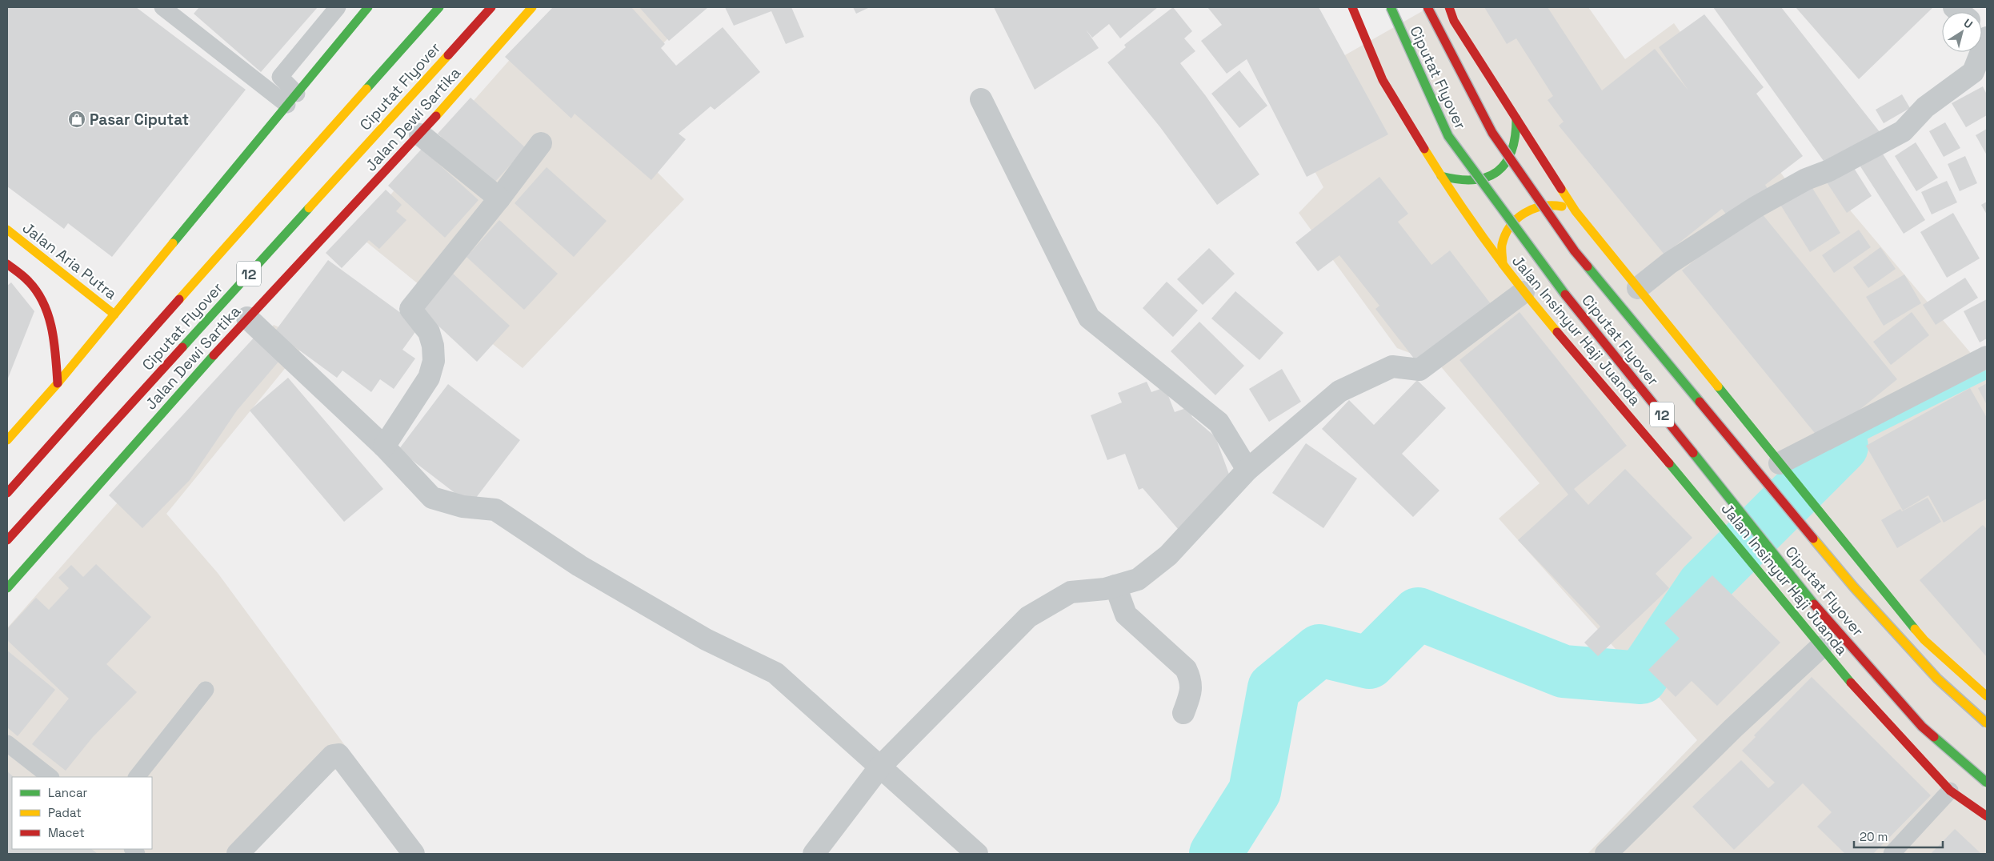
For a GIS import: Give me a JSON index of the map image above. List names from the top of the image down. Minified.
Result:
{"streets":{"main road":["Ciputat Flyover","Jalan Dewi Sartika","Jalan Aria Putra","12","Jalan Insinyur Haji Juanda"]},"places":{"shop":["Pasar Ciputat"]},"legend":["Lancar","Padat","Macet"],"scale_bar":"20 m","north":"top right"}
